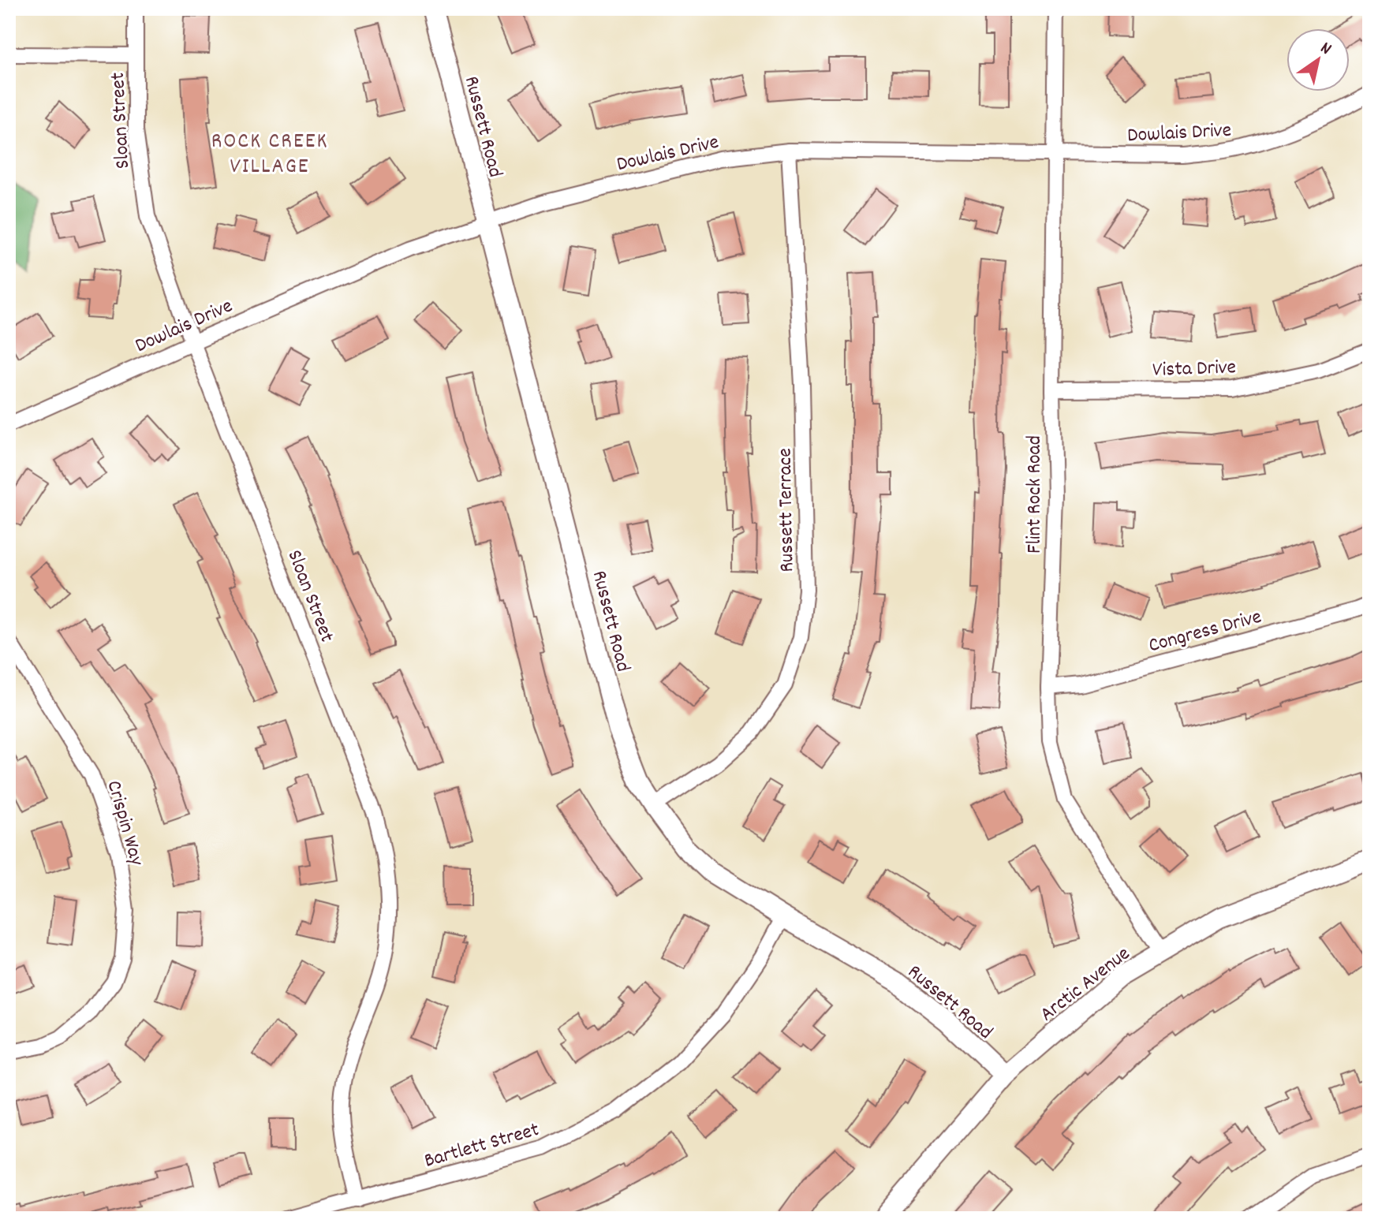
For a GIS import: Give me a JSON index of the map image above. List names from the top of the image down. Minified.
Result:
{"streets":{"street":["Sloan Street","Russett Road","Dowlais Drive","Vista Drive","Flint Rock Road","Russett Terrace","Congress Drive","Crispin Way","Arctic Avenue","Bartlett Street"]},"crossings":[["Sloan Street","Dowlais Drive"],["Sloan Street","Bartlett Street"],["Russett Road","Dowlais Drive"],["Russett Road","Russett Terrace"],["Russett Road","Arctic Avenue"],["Russett Road","Bartlett Street"],["Dowlais Drive","Flint Rock Road"],["Dowlais Drive","Russett Terrace"],["Vista Drive","Flint Rock Road"],["Flint Rock Road","Congress Drive"],["Flint Rock Road","Arctic Avenue"]],"districts":["ROCK CREEK VILLAGE"],"north":"top right"}
